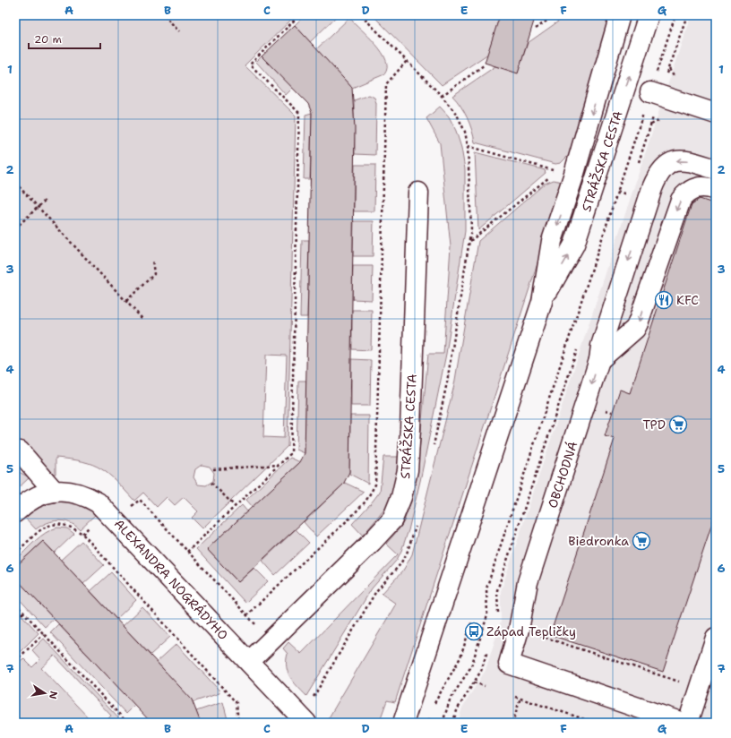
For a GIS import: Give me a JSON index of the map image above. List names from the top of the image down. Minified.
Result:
{"streets":{"street":["STRÁŽSKA CESTA","OBCHODNÁ","ALEXANDRA NOGRÁDYHO"]},"crossings":[["STRÁŽSKA CESTA","ALEXANDRA NOGRÁDYHO"]],"places":{"restaurant":["KFC"],"supermarket":["TPD","Biedronka"],"bus stop":["Západ Tepličky"]},"scale_bar":"20 m","north":"right","grid":{"columns":["A","B","C","D","E","F","G"],"rows":["1","2","3","4","5","6","7"]}}
